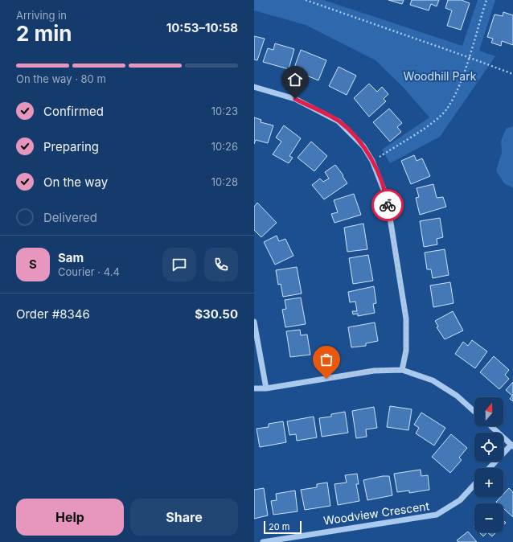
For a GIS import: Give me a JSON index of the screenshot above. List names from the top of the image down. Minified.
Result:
{"streets":{"street":["Woodview Crescent"]},"parks":["Woodhill Park"],"scale_bar":"20 m","north":"top","page":{"heading":["2 min","Arriving in","10:53–10:58"],"panel":["Sam","Courier · 4.4","Order #8346","$30.50"],"bar":"On the way · 80 m","list":[["Confirmed","10:23"],["Preparing","10:26"],["On the way","10:28"],"Delivered"],"round":"S","map_buttons":["+","−"],"buttons":["Help","Share"],"scale":"20 m"}}
